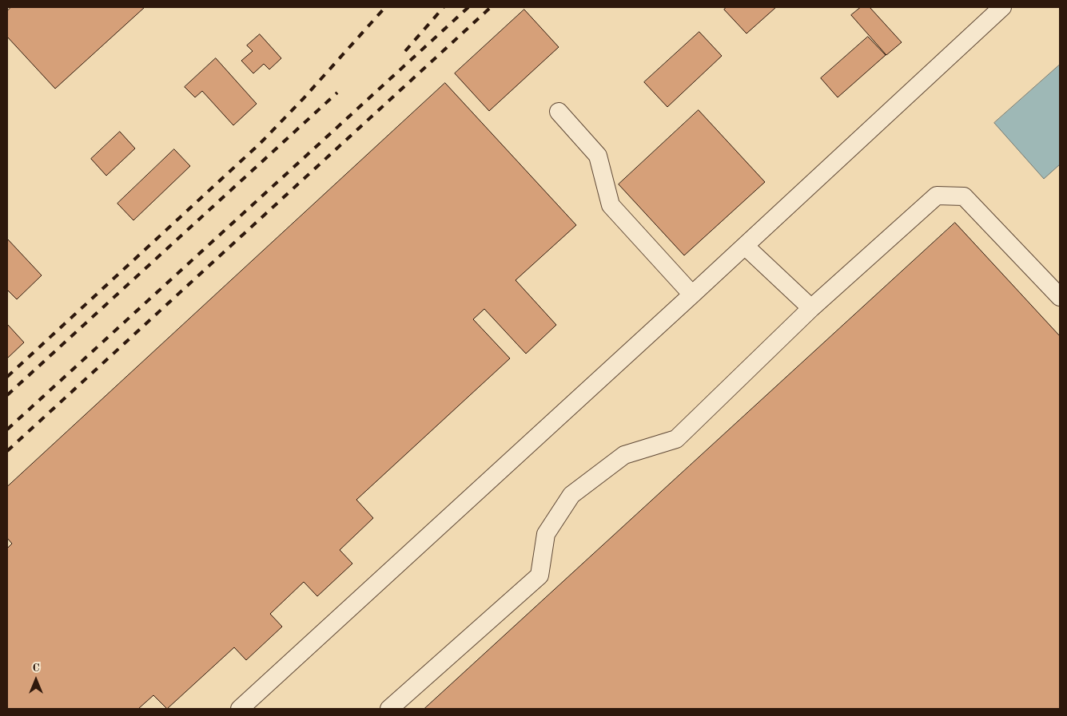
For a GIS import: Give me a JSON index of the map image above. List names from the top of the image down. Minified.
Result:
{"north":"top"}
